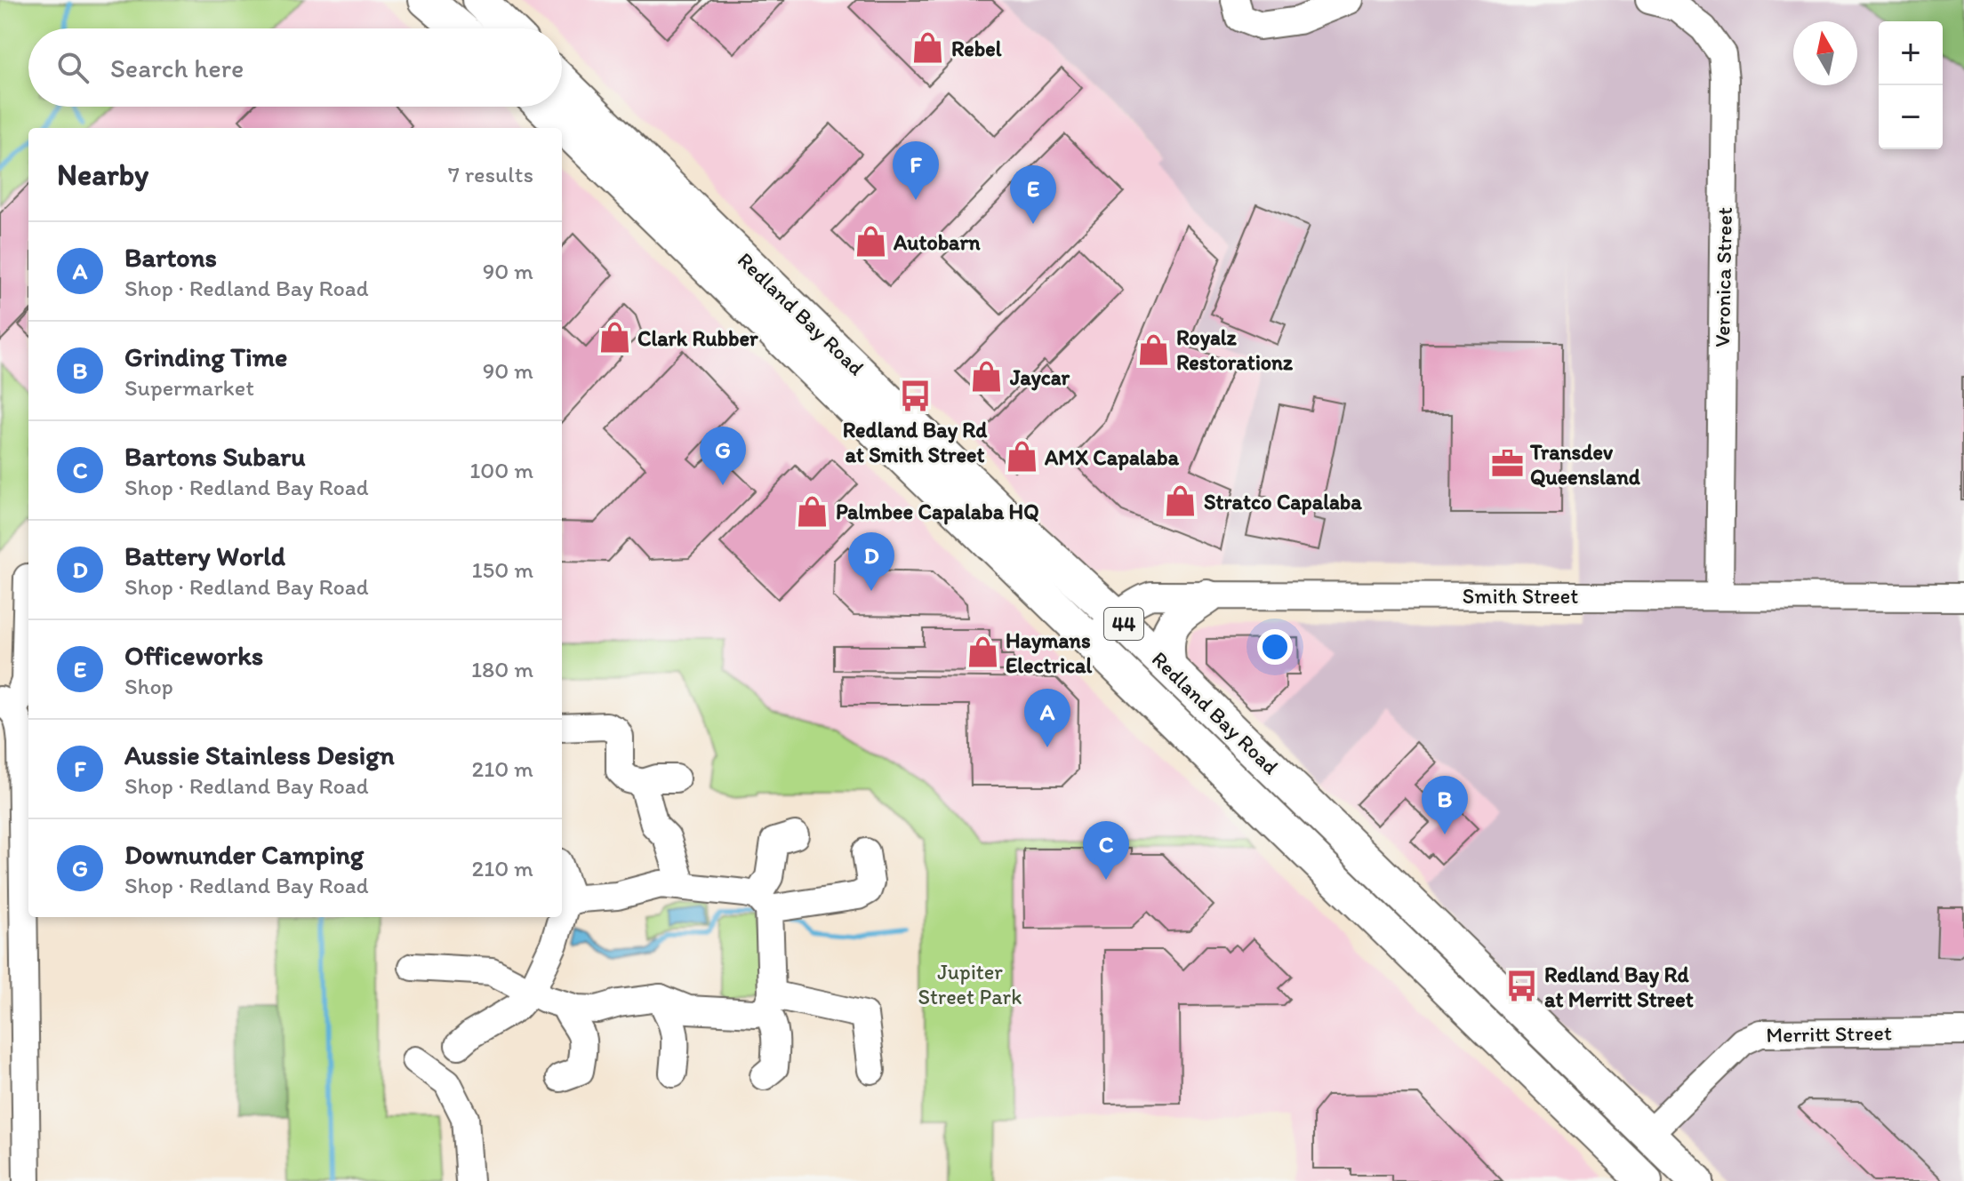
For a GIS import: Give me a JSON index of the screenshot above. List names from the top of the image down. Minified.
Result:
{"streets":{"main road":["Redland Bay Road","44"],"street":["Veronica Street","Smith Street","Merritt Street"]},"crossings":[["Veronica Street","Smith Street"],["Redland Bay Road","Smith Street"],["Redland Bay Road","Merritt Street"]],"parks":["Jupiter Street Park"],"places":{"shop":["Rebel","Autobarn","Clark Rubber","Royalz Restorationz","Jaycar","AMX Capalaba","Stratco Capalaba","Palmbee Capalaba HQ","Haymans Electrical"],"bus stop":["Redland Bay Rd at Smith Street","Redland Bay Rd at Merritt Street"],"office":["Transdev Queensland"]},"north":"top","page":{"map_buttons":["+","−"],"search":"Search here","heading":["Nearby","7 results"],"pins":["F","E","G","D","A","B","C"],"list":[{"mark":"A","name":"Bartons","note":"Shop · Redland Bay Road","value":"90 m"},{"mark":"B","name":"Grinding Time","note":"Supermarket","value":"90 m"},{"mark":"C","name":"Bartons Subaru","note":"Shop · Redland Bay Road","value":"100 m"},{"mark":"D","name":"Battery World","note":"Shop · Redland Bay Road","value":"150 m"},{"mark":"E","name":"Officeworks","note":"Shop","value":"180 m"},{"mark":"F","name":"Aussie Stainless Design","note":"Shop · Redland Bay Road","value":"210 m"},{"mark":"G","name":"Downunder Camping","note":"Shop · Redland Bay Road","value":"210 m"}]}}
